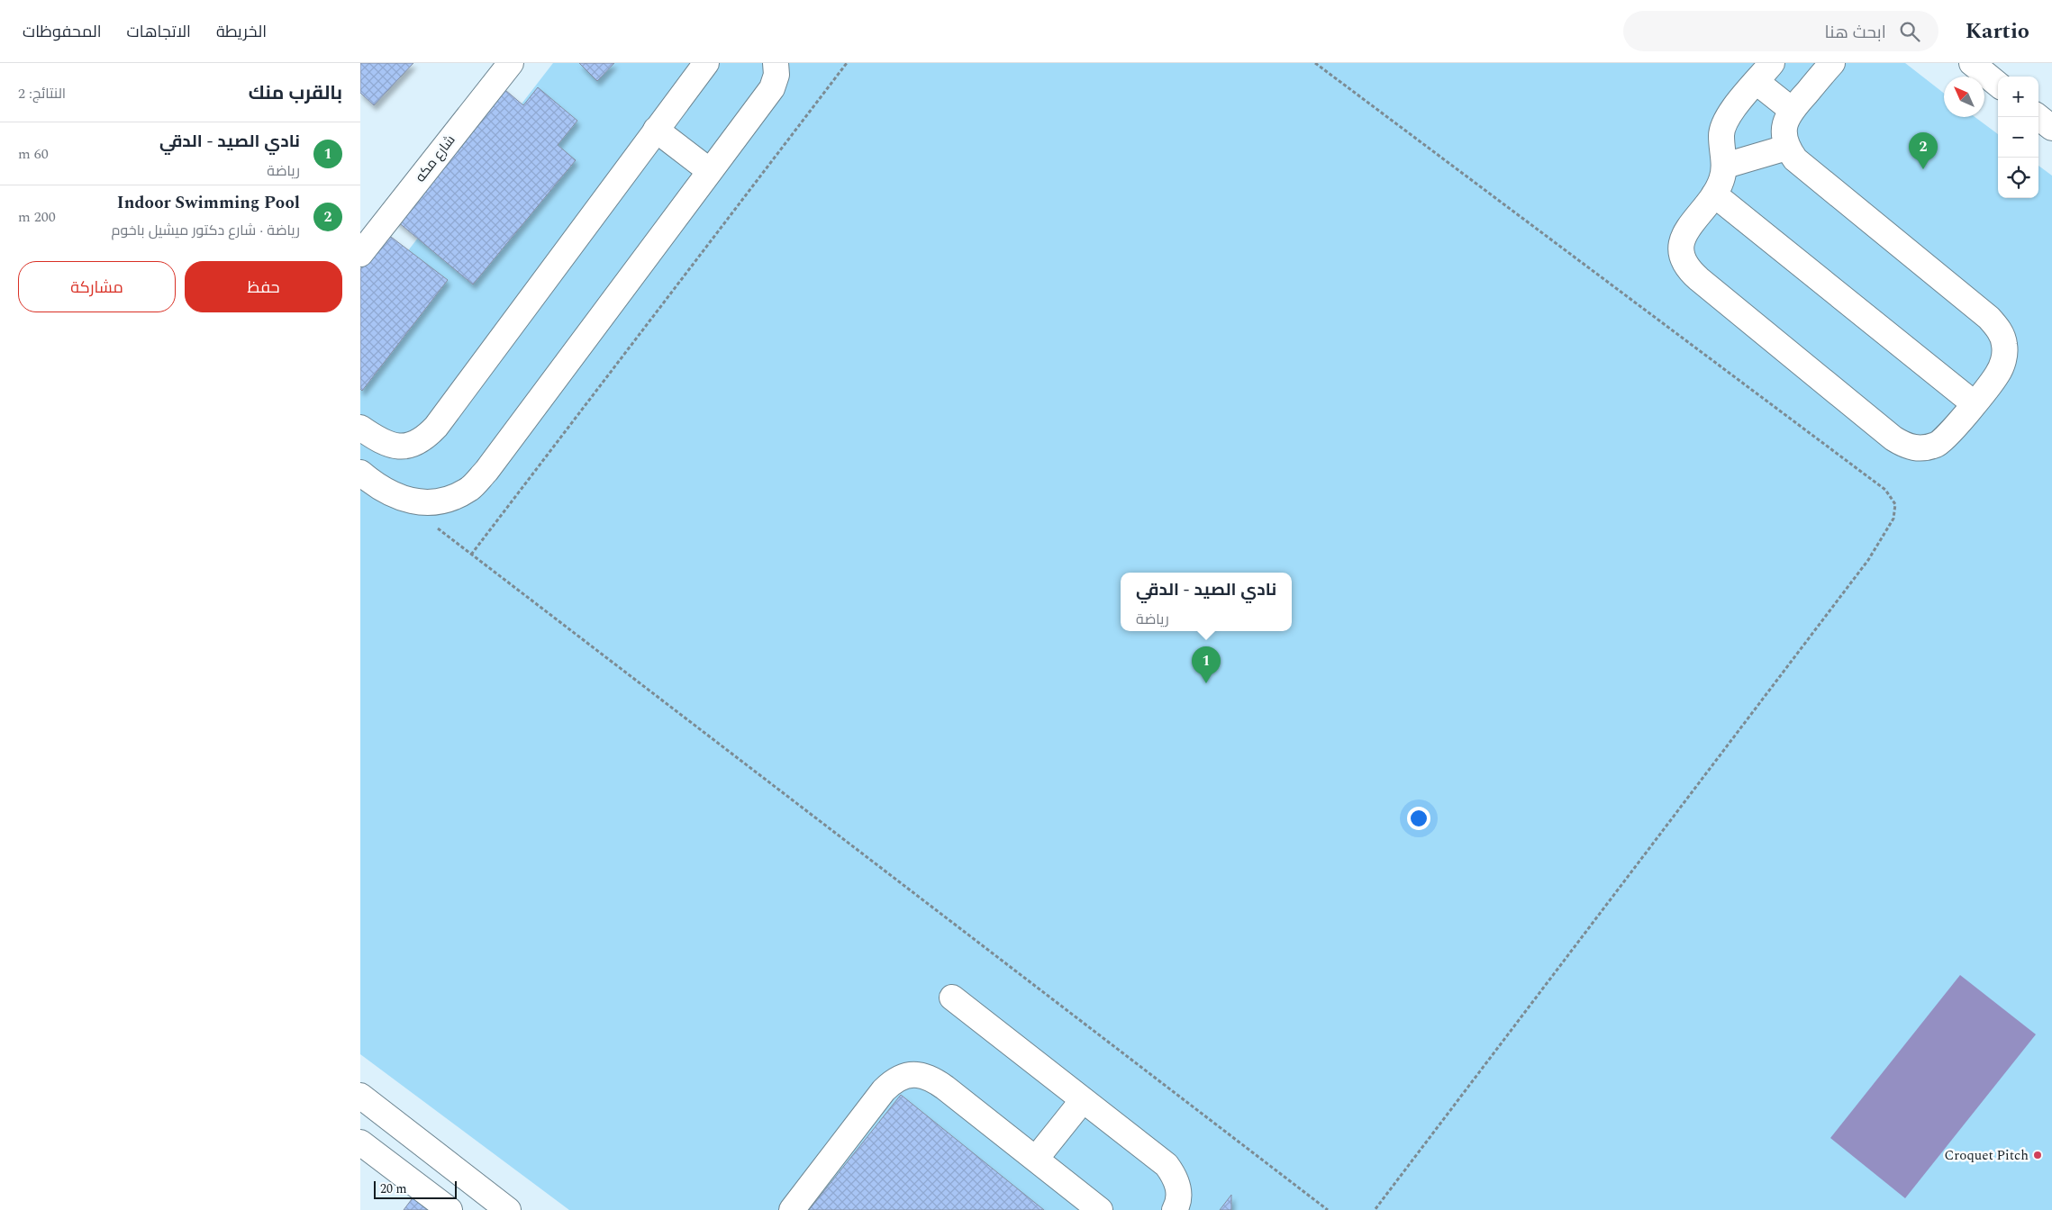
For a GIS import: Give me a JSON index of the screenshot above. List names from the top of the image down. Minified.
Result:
{"streets":{"street":["شارع مكه"]},"places":["Croquet Pitch"],"scale_bar":"20 m","north":"top left","page":{"header":"Kartio","search":"ابحث هنا","nav":["الخريطة","الاتجاهات","المحفوظات"],"heading":["بالقرب منك","النتائج: 2"],"map_buttons":["+","−"],"list":[{"mark":"1","name":"نادي الصيد - الدقي","note":"رياضة","value":"60 m"},{"mark":"2","name":"Indoor Swimming Pool","note":"رياضة · شارع دكتور ميشيل باخوم","value":"200 m"}],"pins":["2","1"],"buttons":["حفظ","مشاركة"],"popup":["نادي الصيد - الدقي","رياضة"],"scale":"20 m"}}
